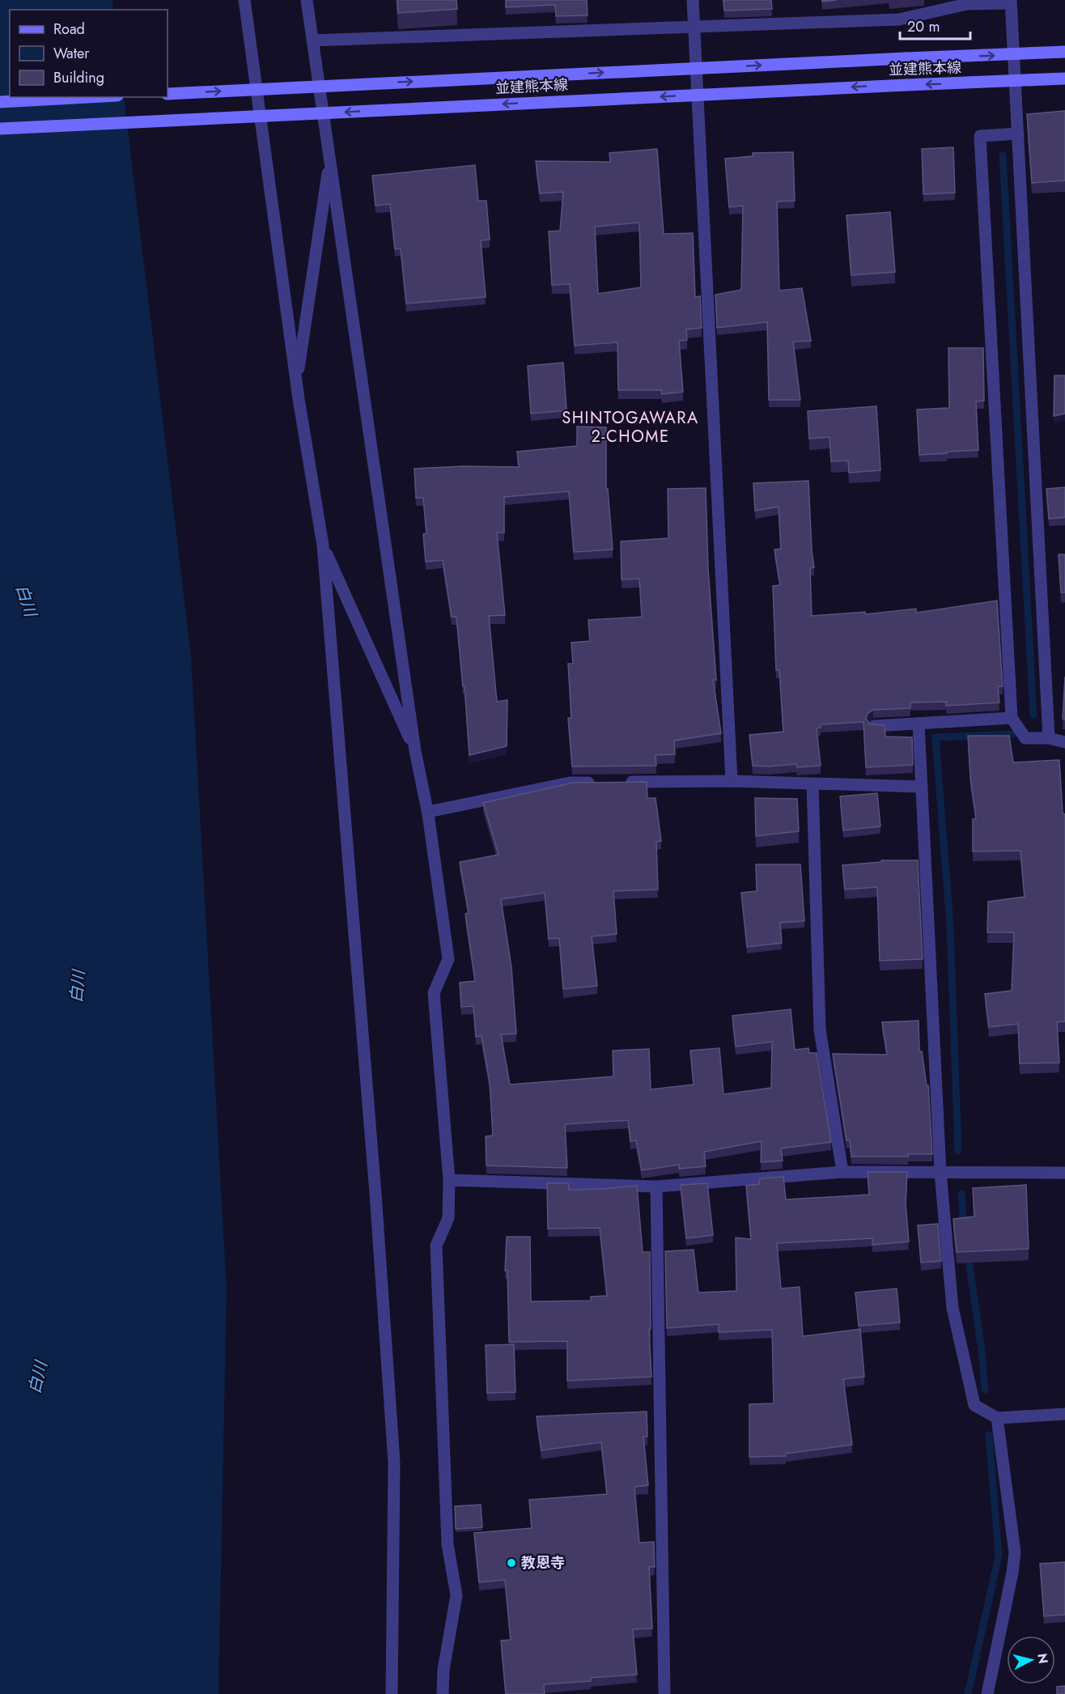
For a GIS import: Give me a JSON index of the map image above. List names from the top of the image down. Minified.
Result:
{"streets":{"main road":["並建熊本線"]},"districts":["SHINTOGAWARA 2-CHOME"],"water":["白川"],"places":["教恩寺"],"legend":["Road","Water","Building"],"scale_bar":"20 m","north":"right"}
